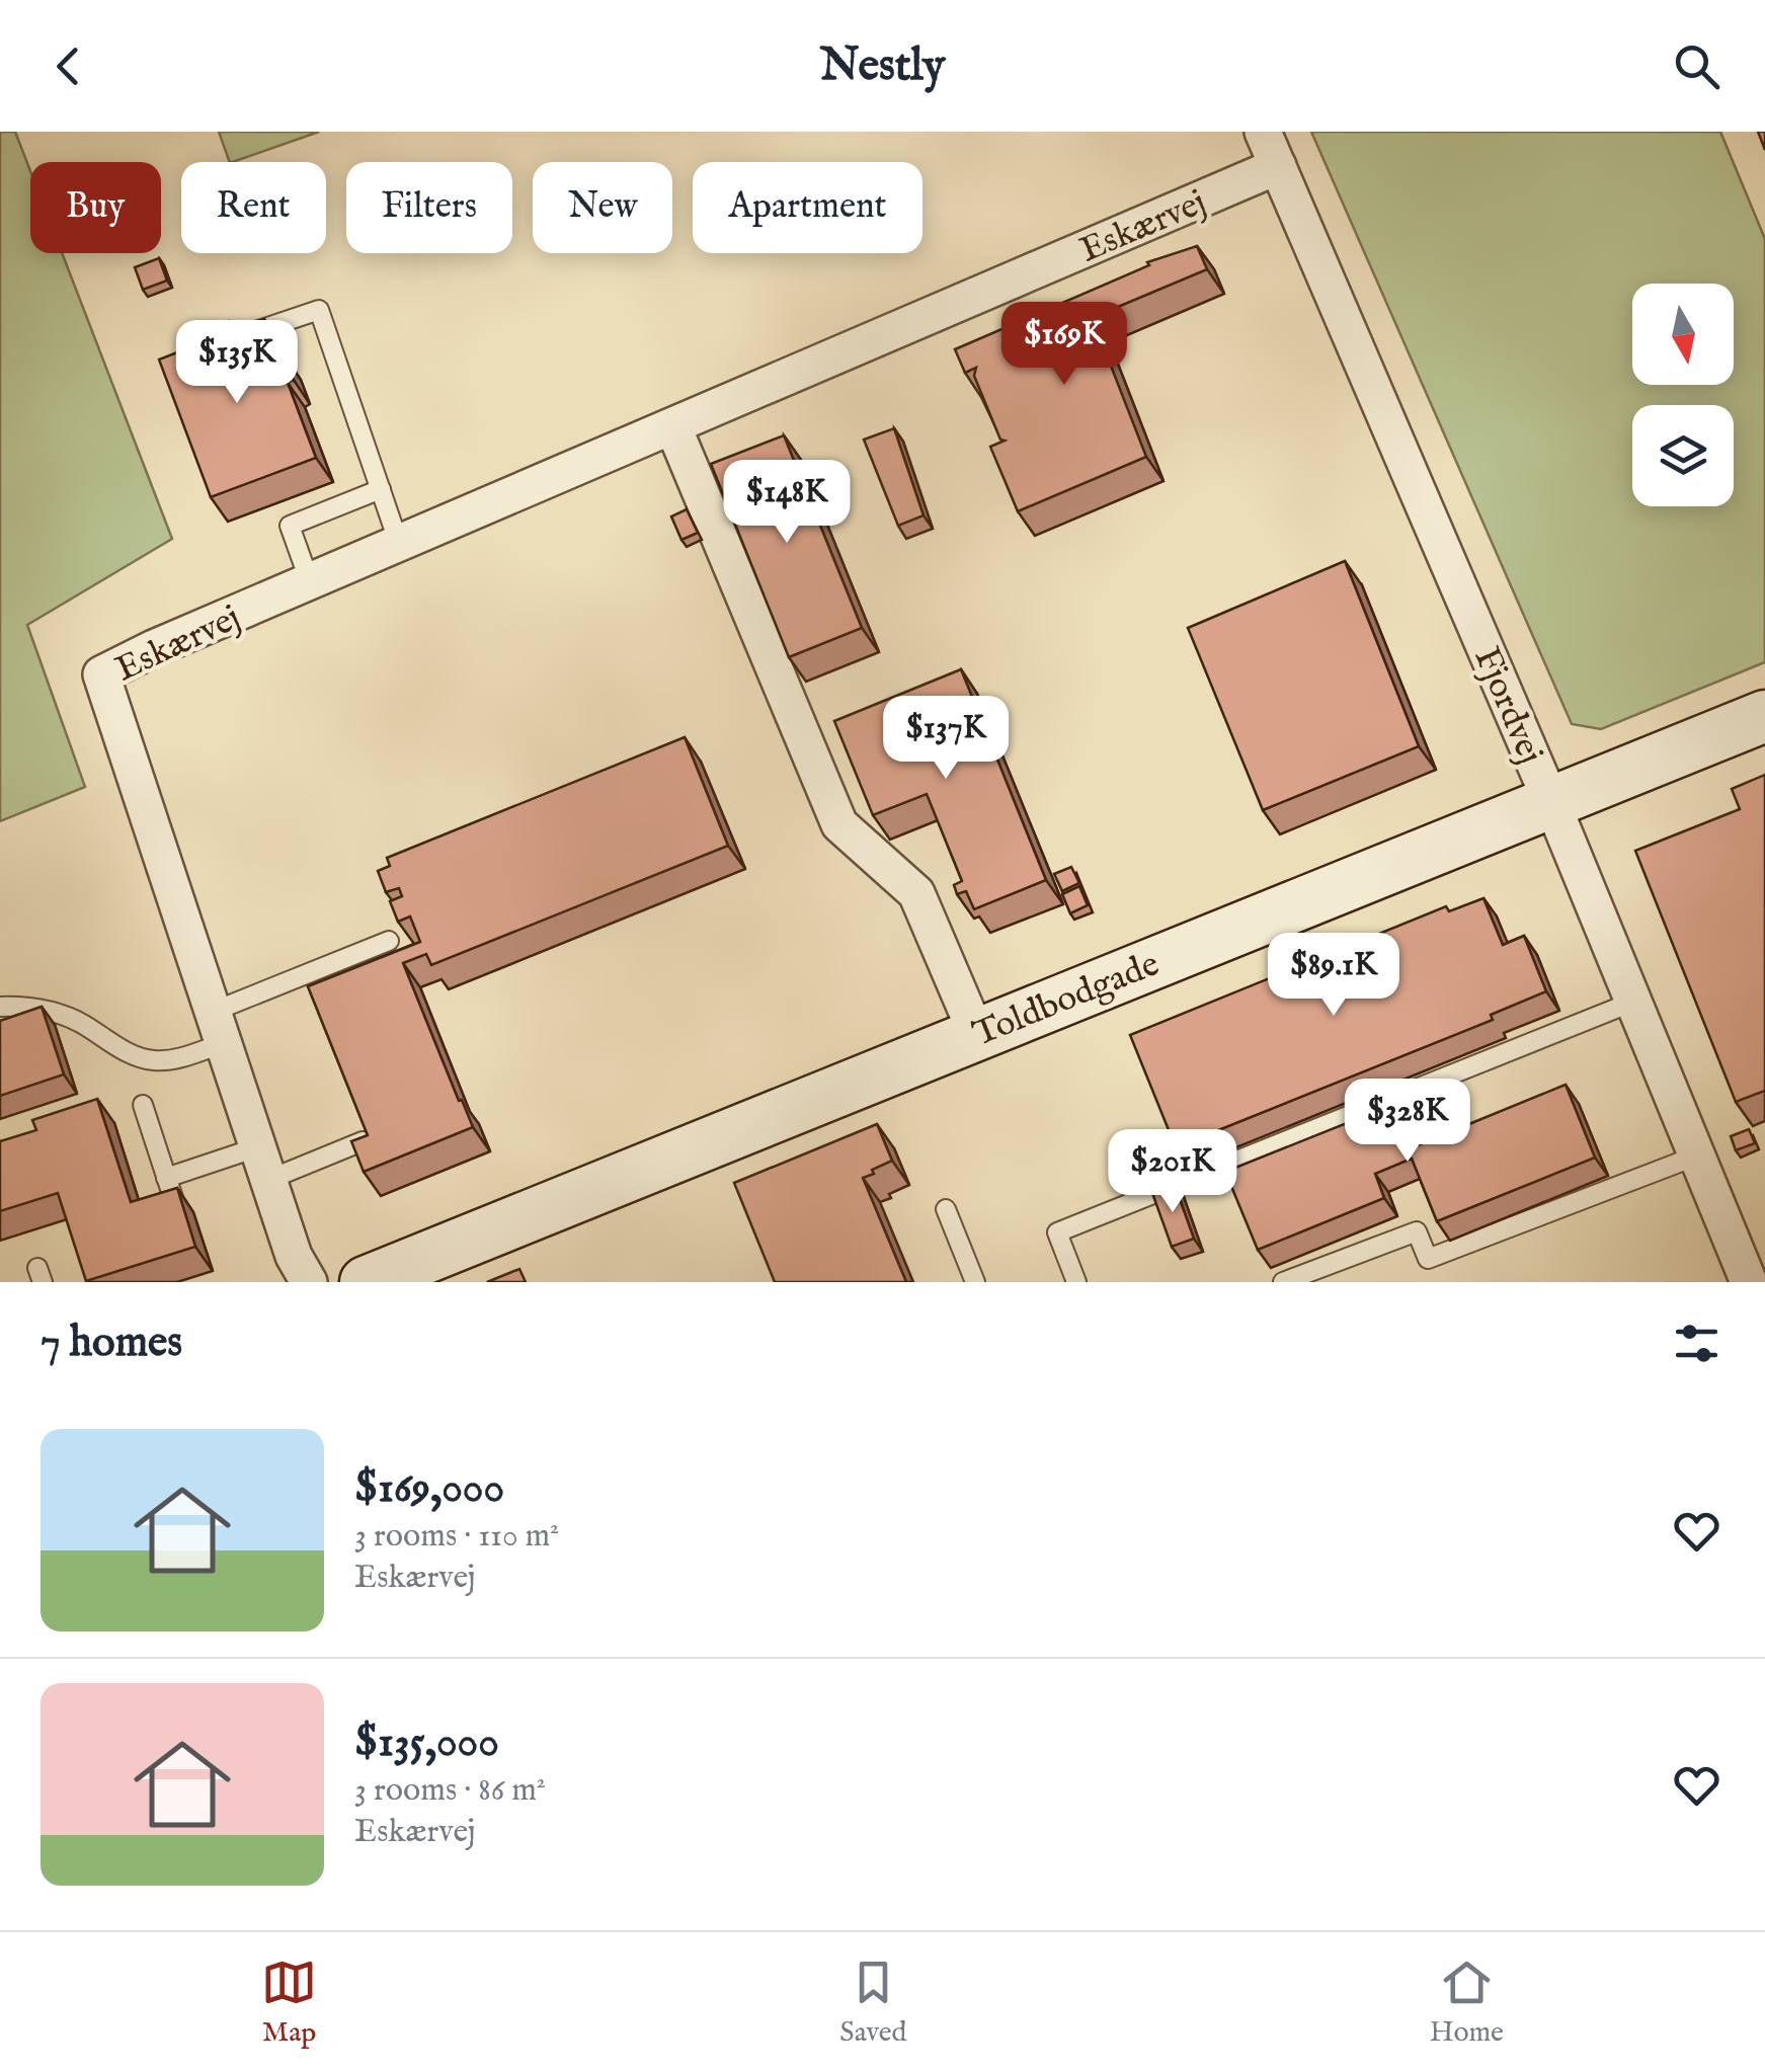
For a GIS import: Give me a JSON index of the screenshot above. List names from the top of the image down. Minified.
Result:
{"streets":{"street":["Eskærvej","Fjordvej","Toldbodgade"]},"crossings":[["Eskærvej","Fjordvej"],["Fjordvej","Toldbodgade"]],"north":"bottom","page":{"header":"Nestly","chip":["Buy","Rent","Filters","New","Apartment"],"price":["$169K","$135K","$148K","$137K","$89.1K","$328K","$201K"],"heading":"7 homes","list":[{"name":"$169,000","note":"3 rooms · 110 m² · Eskærvej"},{"name":"$135,000","note":"3 rooms · 86 m² · Eskærvej"}],"tabs":["Map","Saved","Home"]}}
